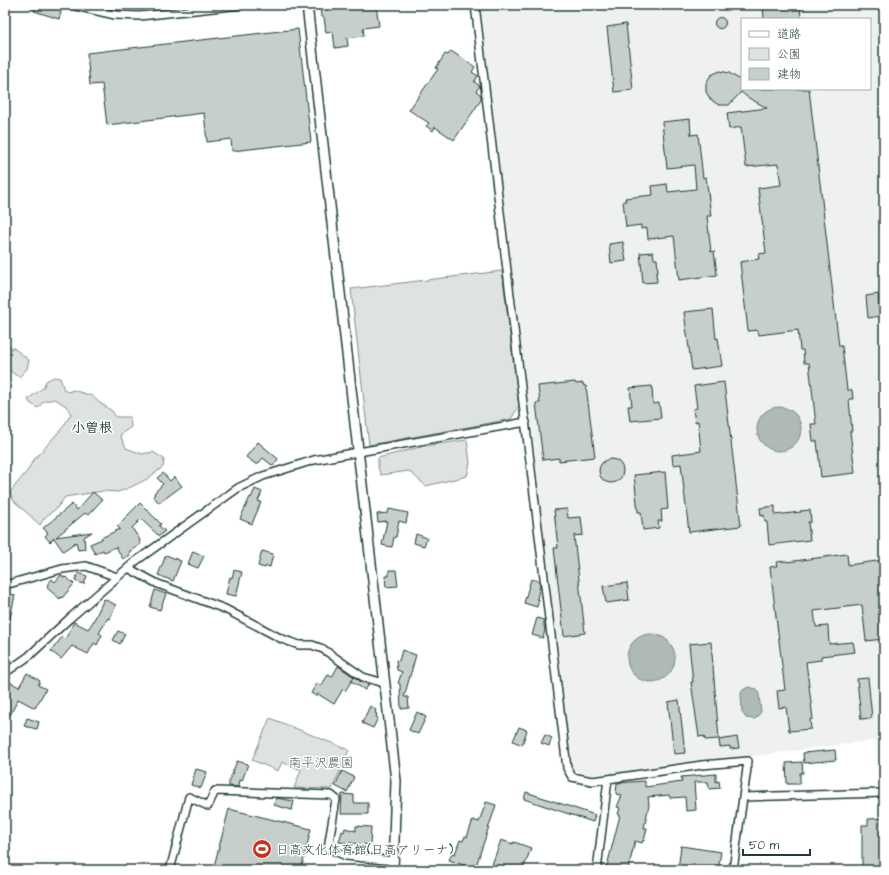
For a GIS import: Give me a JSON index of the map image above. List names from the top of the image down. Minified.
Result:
{"districts":["小曽根"],"parks":["南平沢農園"],"places":{"sports":["日高文化体育館(日高アリーナ)"]},"legend":["道路","公園","建物"],"scale_bar":"50 m"}
